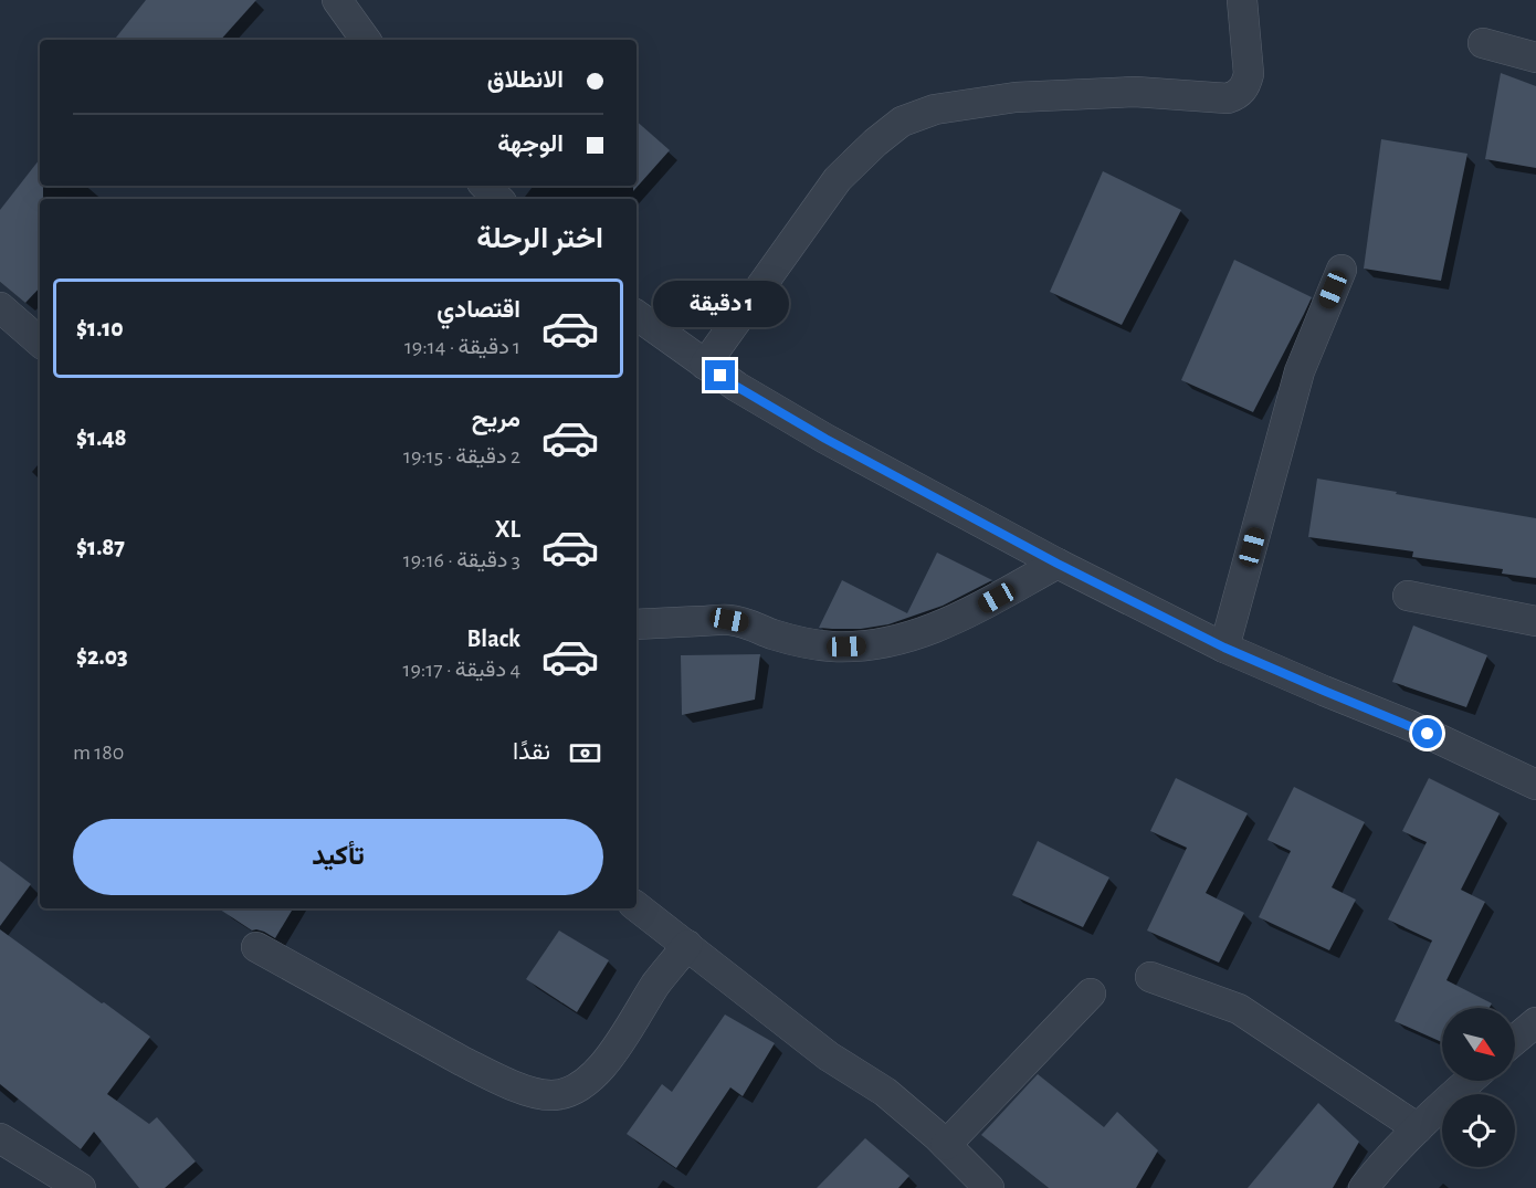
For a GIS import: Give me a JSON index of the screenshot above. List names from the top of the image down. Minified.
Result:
{"north":"bottom right","page":{"banner":["الانطلاق","الوجهة"],"heading":"اختر الرحلة","list":[{"name":"اقتصادي","note":"1 دقيقة · 19:14","value":"$1.10"},{"name":"مريح","note":"2 دقيقة · 19:15","value":"$1.48"},{"name":"XL","note":"3 دقيقة · 19:16","value":"$1.87"},{"name":"Black","note":"4 دقيقة · 19:17","value":"$2.03"}],"bubble":"1 دقيقة","pay":["نقدًا","180 m"],"buttons":"تأكيد"}}
